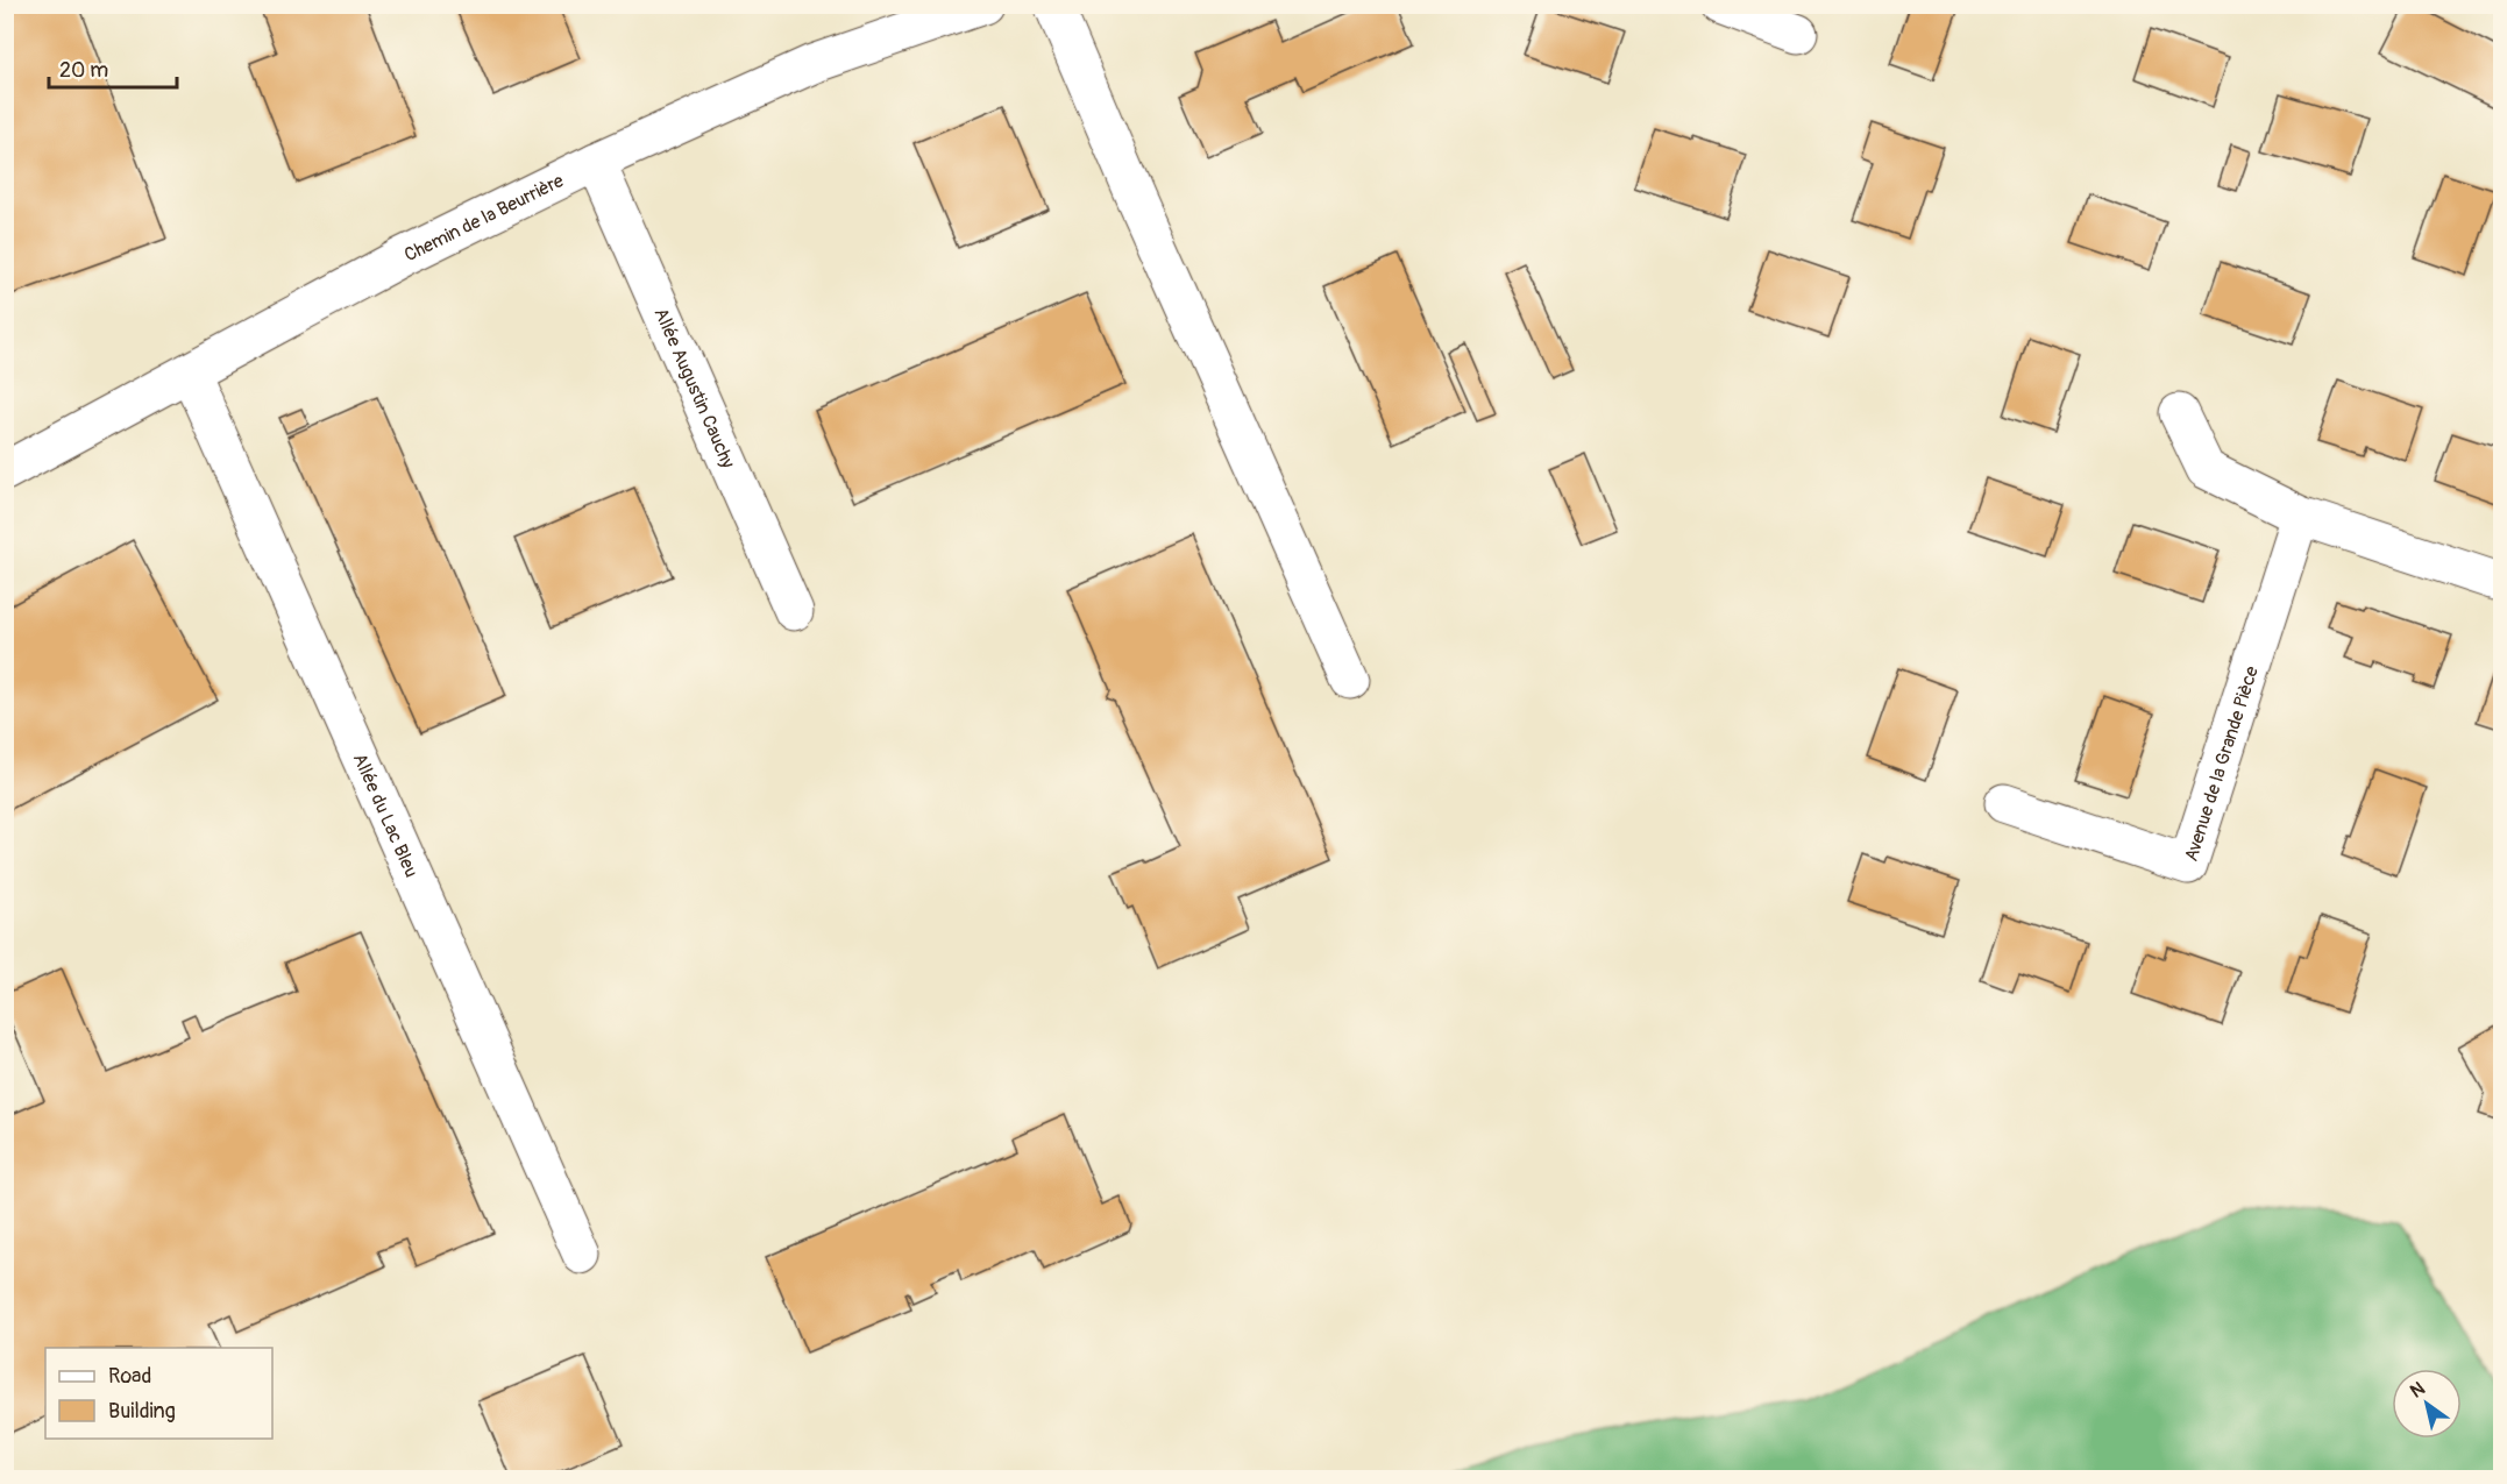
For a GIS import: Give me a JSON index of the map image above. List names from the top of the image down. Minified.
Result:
{"streets":{"street":["Chemin de la Beurrière","Allée Augustin Cauchy","Avenue de la Grande Pièce","Allée du Lac Bleu"]},"crossings":[["Chemin de la Beurrière","Allée Augustin Cauchy"],["Chemin de la Beurrière","Allée du Lac Bleu"]],"legend":["Road","Building"],"scale_bar":"20 m","north":"top left"}
